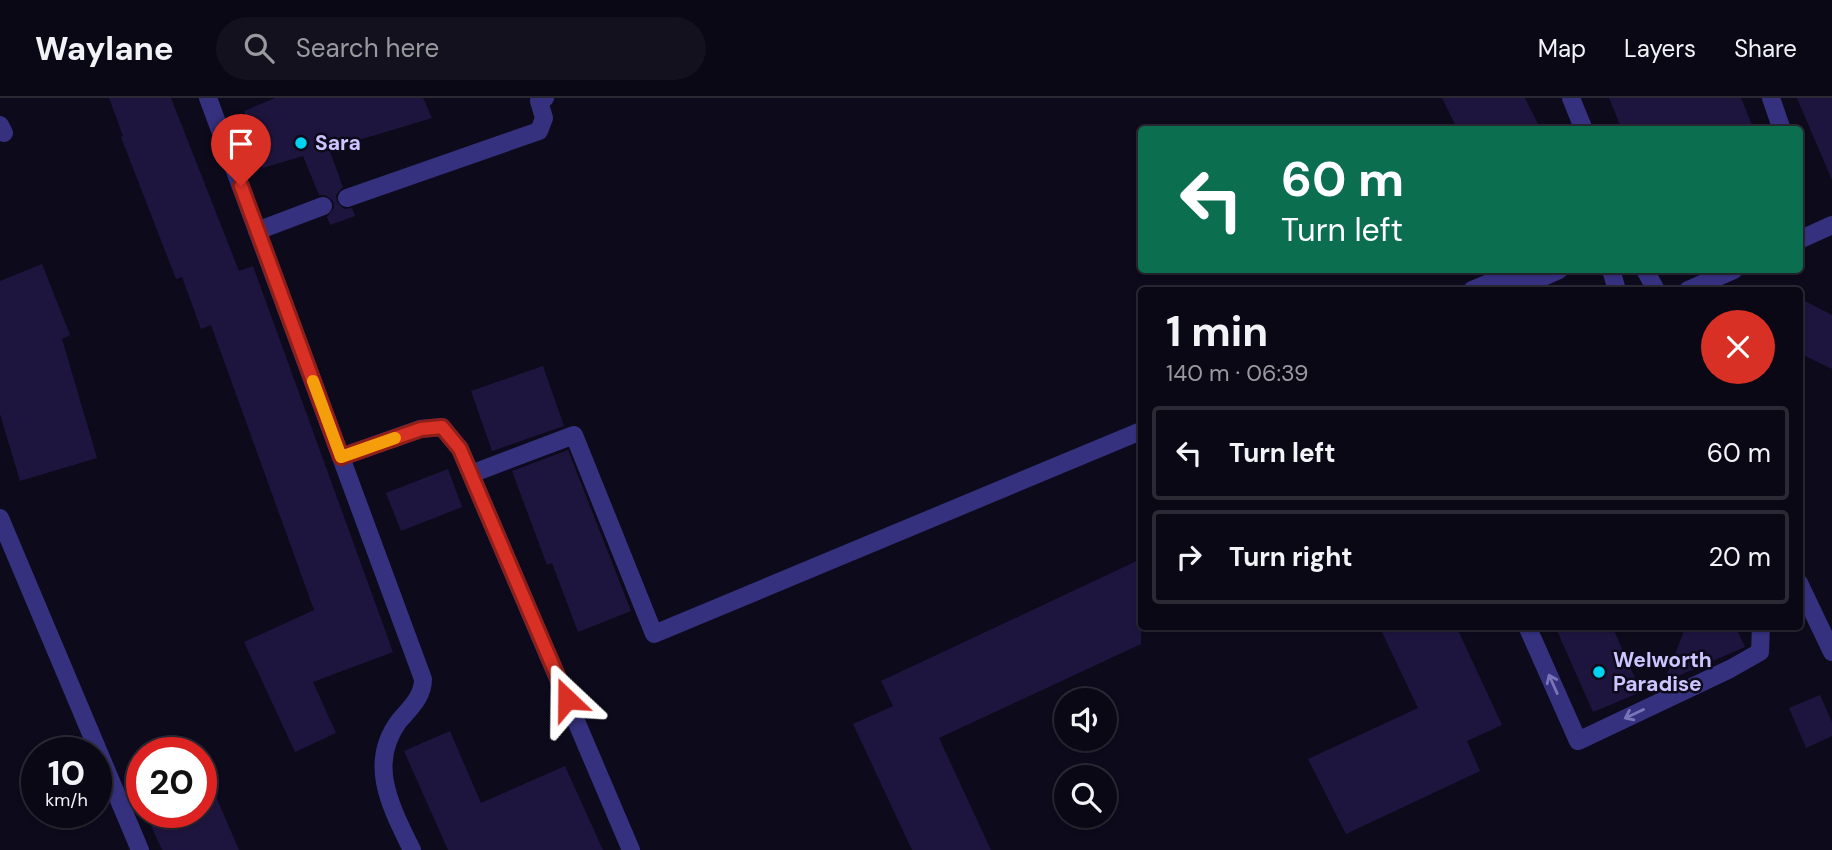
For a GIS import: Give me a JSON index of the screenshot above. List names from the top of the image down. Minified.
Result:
{"places":["Sara","Welworth Paradise"],"page":{"header":"Waylane","search":"Search here","nav":["Map","Layers","Share"],"turn":["60 m","Turn left"],"heading":["1 min","140 m · 06:39"],"list":[{"name":"Turn left","value":"60 m"},{"name":"Turn right","value":"20 m"}],"speed":"10 km/h","limit":"20"}}
